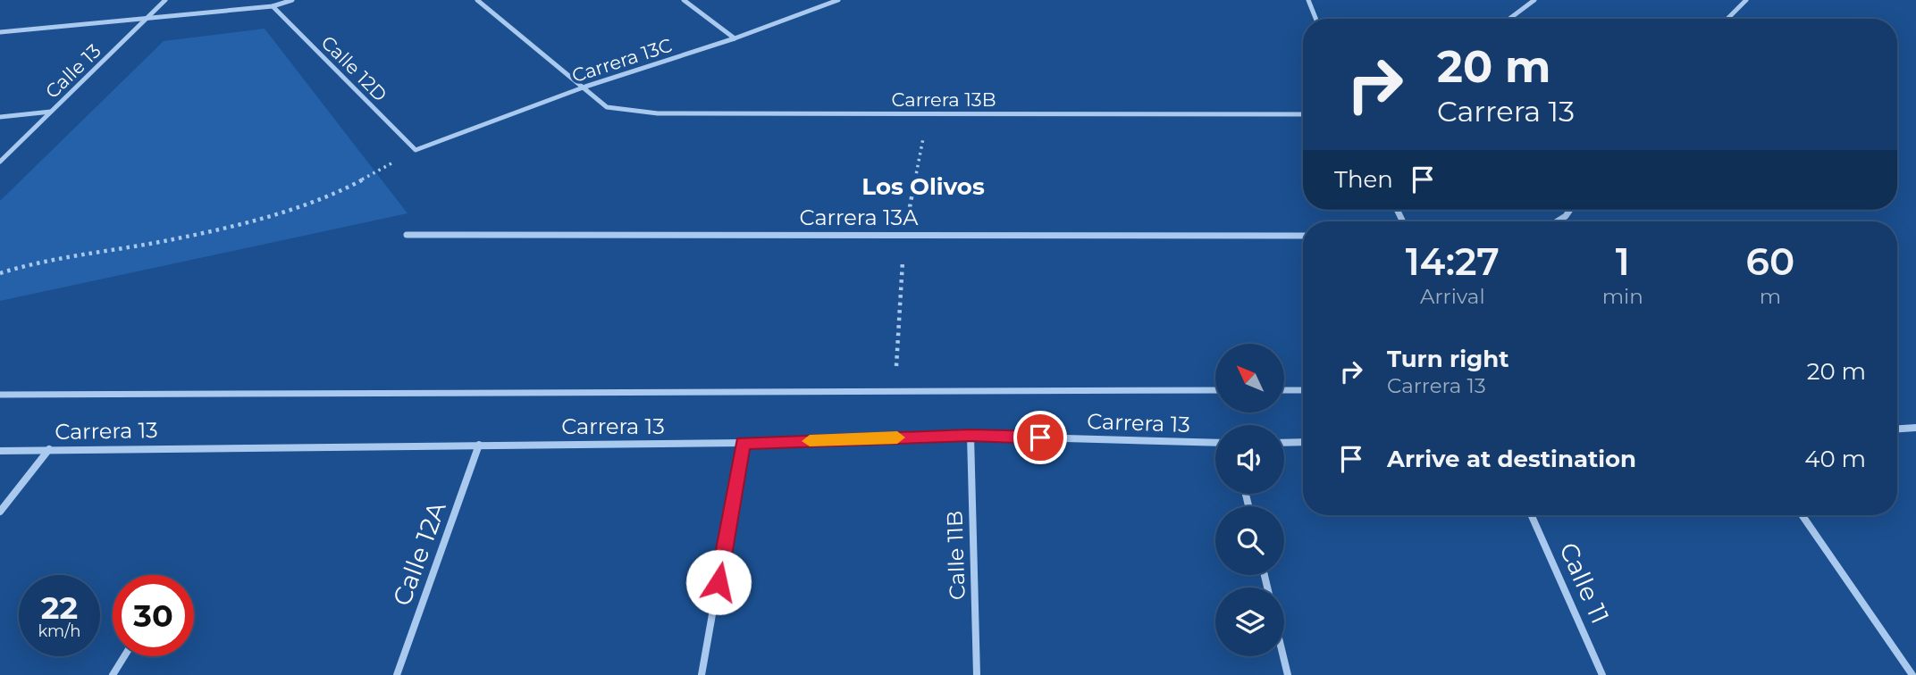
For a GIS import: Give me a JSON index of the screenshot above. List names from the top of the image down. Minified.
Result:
{"streets":{"street":["Carrera 13C","Calle 12D","Calle 13","Carrera 13B","Carrera 13A","Carrera 13","Calle 12A","Calle 11B","Calle 11"]},"crossings":[["Carrera 13C","Calle 12D"],["Carrera 13C","Carrera 13B"],["Carrera 13","Calle 12A"],["Carrera 13","Calle 11B"]],"districts":["Los Olivos"],"north":"top left","page":{"turn":["20 m","Carrera 13"],"then":"Then","eta":["14:27","Arrival","1","min","60","m"],"list":[{"name":"Turn right","note":"Carrera 13","value":"20 m"},{"name":"Arrive at destination","value":"40 m"}],"speed":"22 km/h","limit":"30"}}
